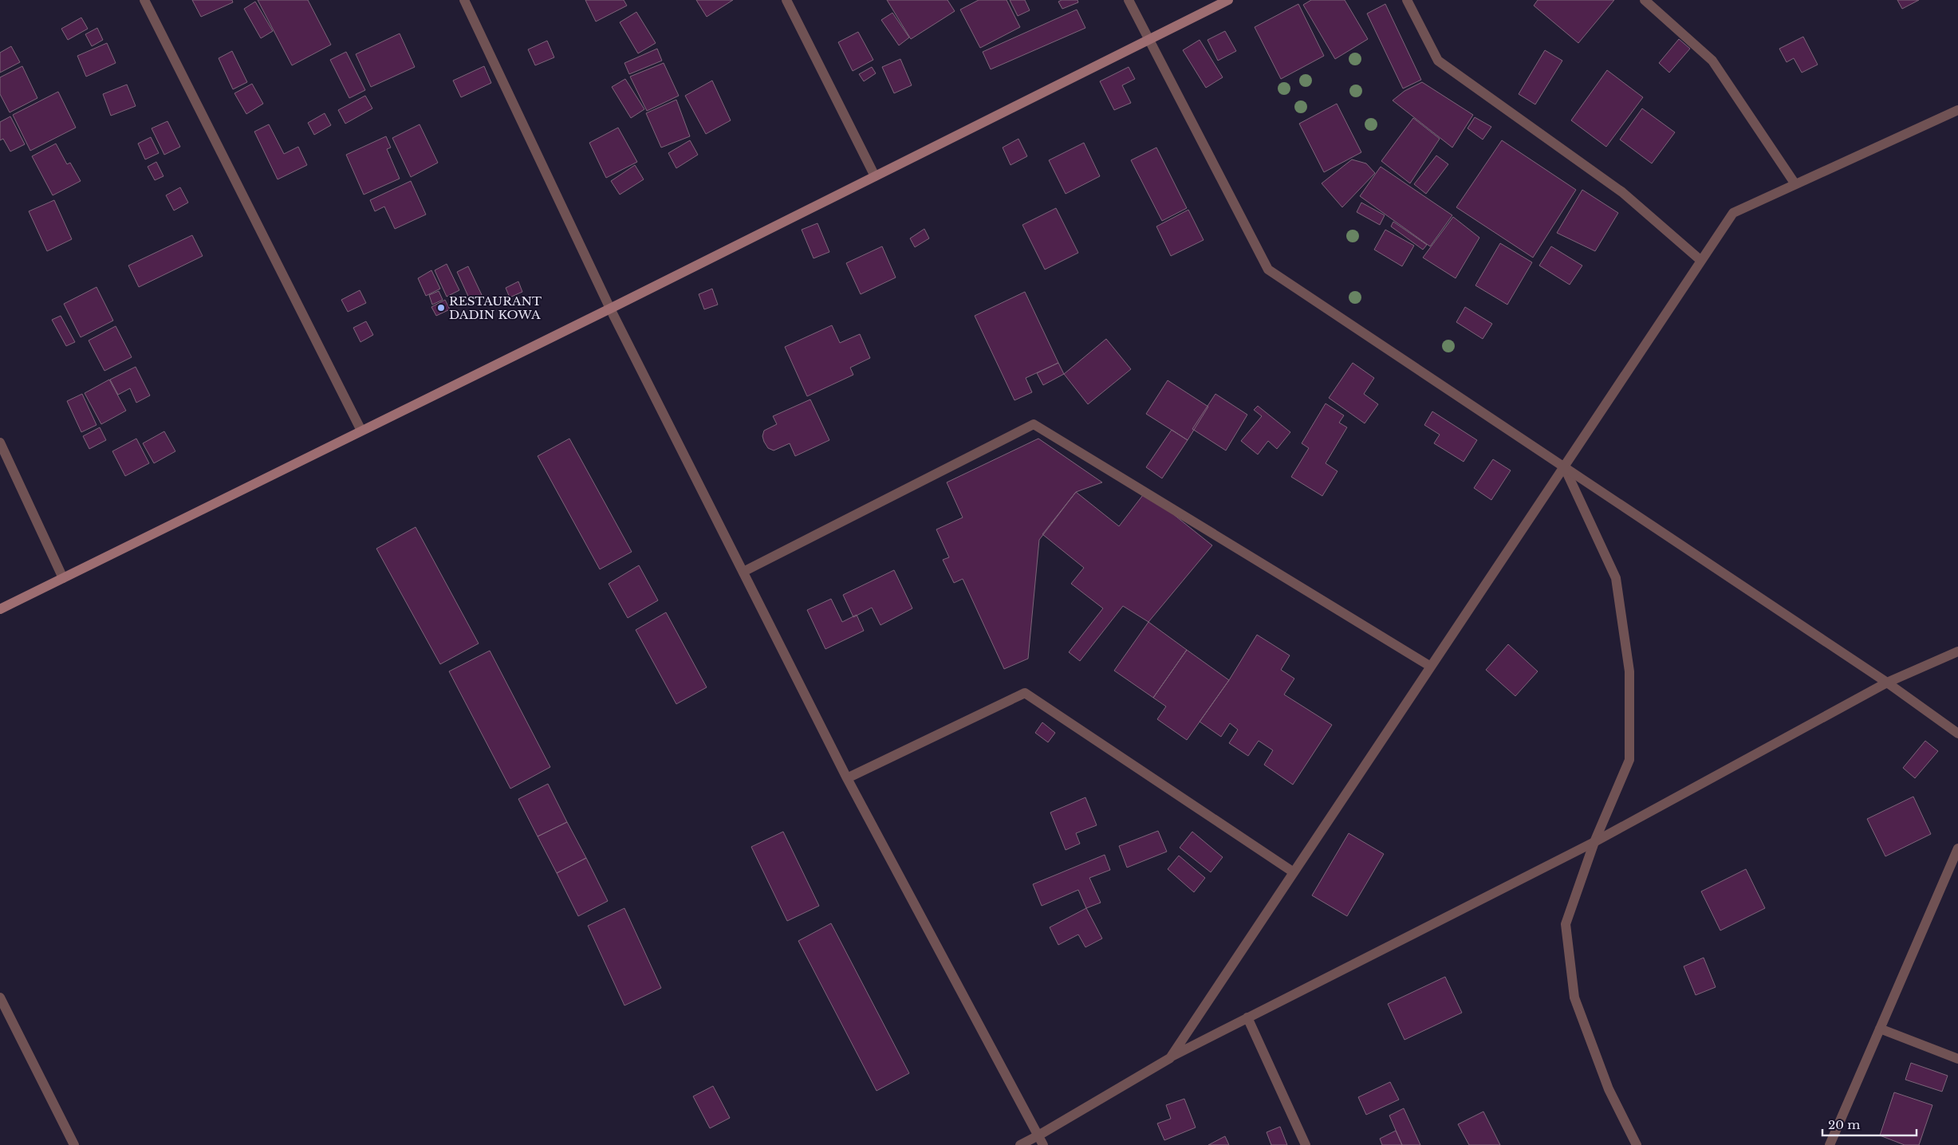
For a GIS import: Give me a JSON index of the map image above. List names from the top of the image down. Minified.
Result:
{"places":["RESTAURANT DADIN KOWA"],"scale_bar":"20 m"}
